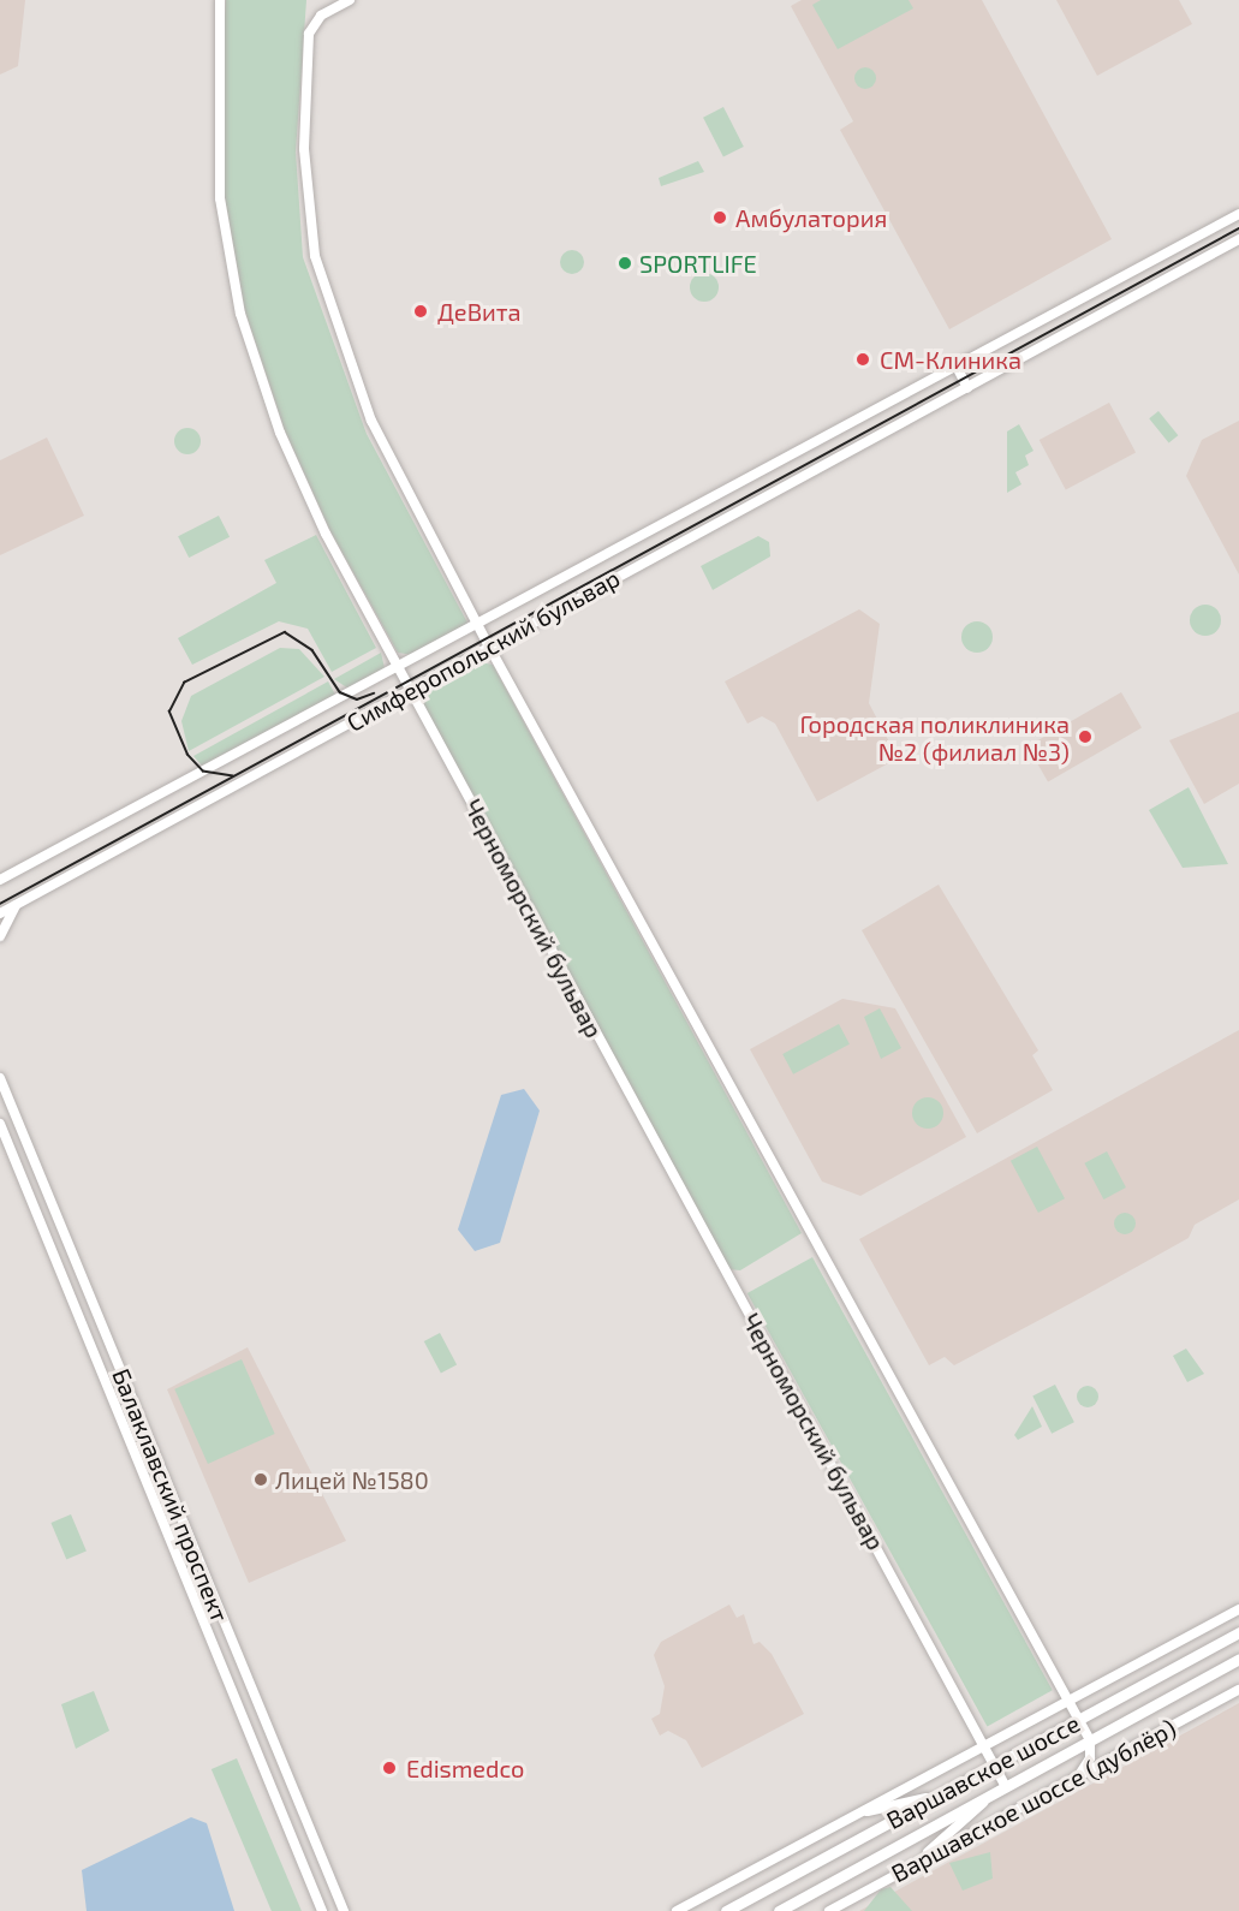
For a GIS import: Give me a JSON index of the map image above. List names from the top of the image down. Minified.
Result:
{"streets":{"main road":["Симферопольский бульвар","Черноморский бульвар","Балаклавский проспект","Варшавское шоссе","Варшавское шоссе (дублёр)"]},"crossings":[["Симферопольский бульвар","Черноморский бульвар"],["Черноморский бульвар","Варшавское шоссе"]],"places":["Амбулатория","SPORTLIFE","ДеВита","СМ-Клиника","Городская поликлиника №2 (филиал №3)","Лицей №1580","Edismedco"]}
